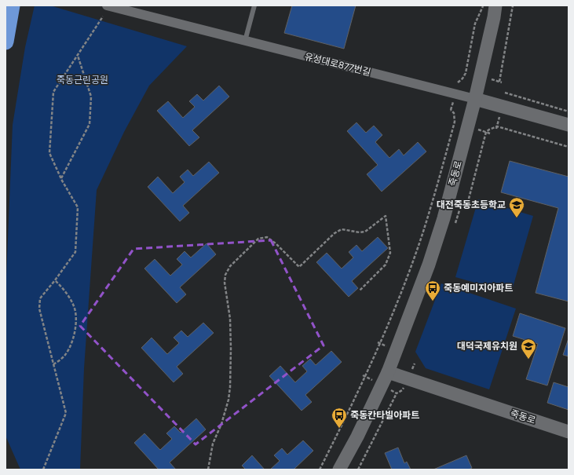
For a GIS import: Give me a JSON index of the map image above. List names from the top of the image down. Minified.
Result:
{"streets":{"street":["유성대로877번길","죽동로"]},"crossings":[["유성대로877번길","죽동로"]],"parks":["죽동근린공원"],"places":{"school or university":["대전죽동초등학교","대덕국제유치원"],"bus stop":["죽동예미지아파트","죽동칸타빌아파트"]}}
